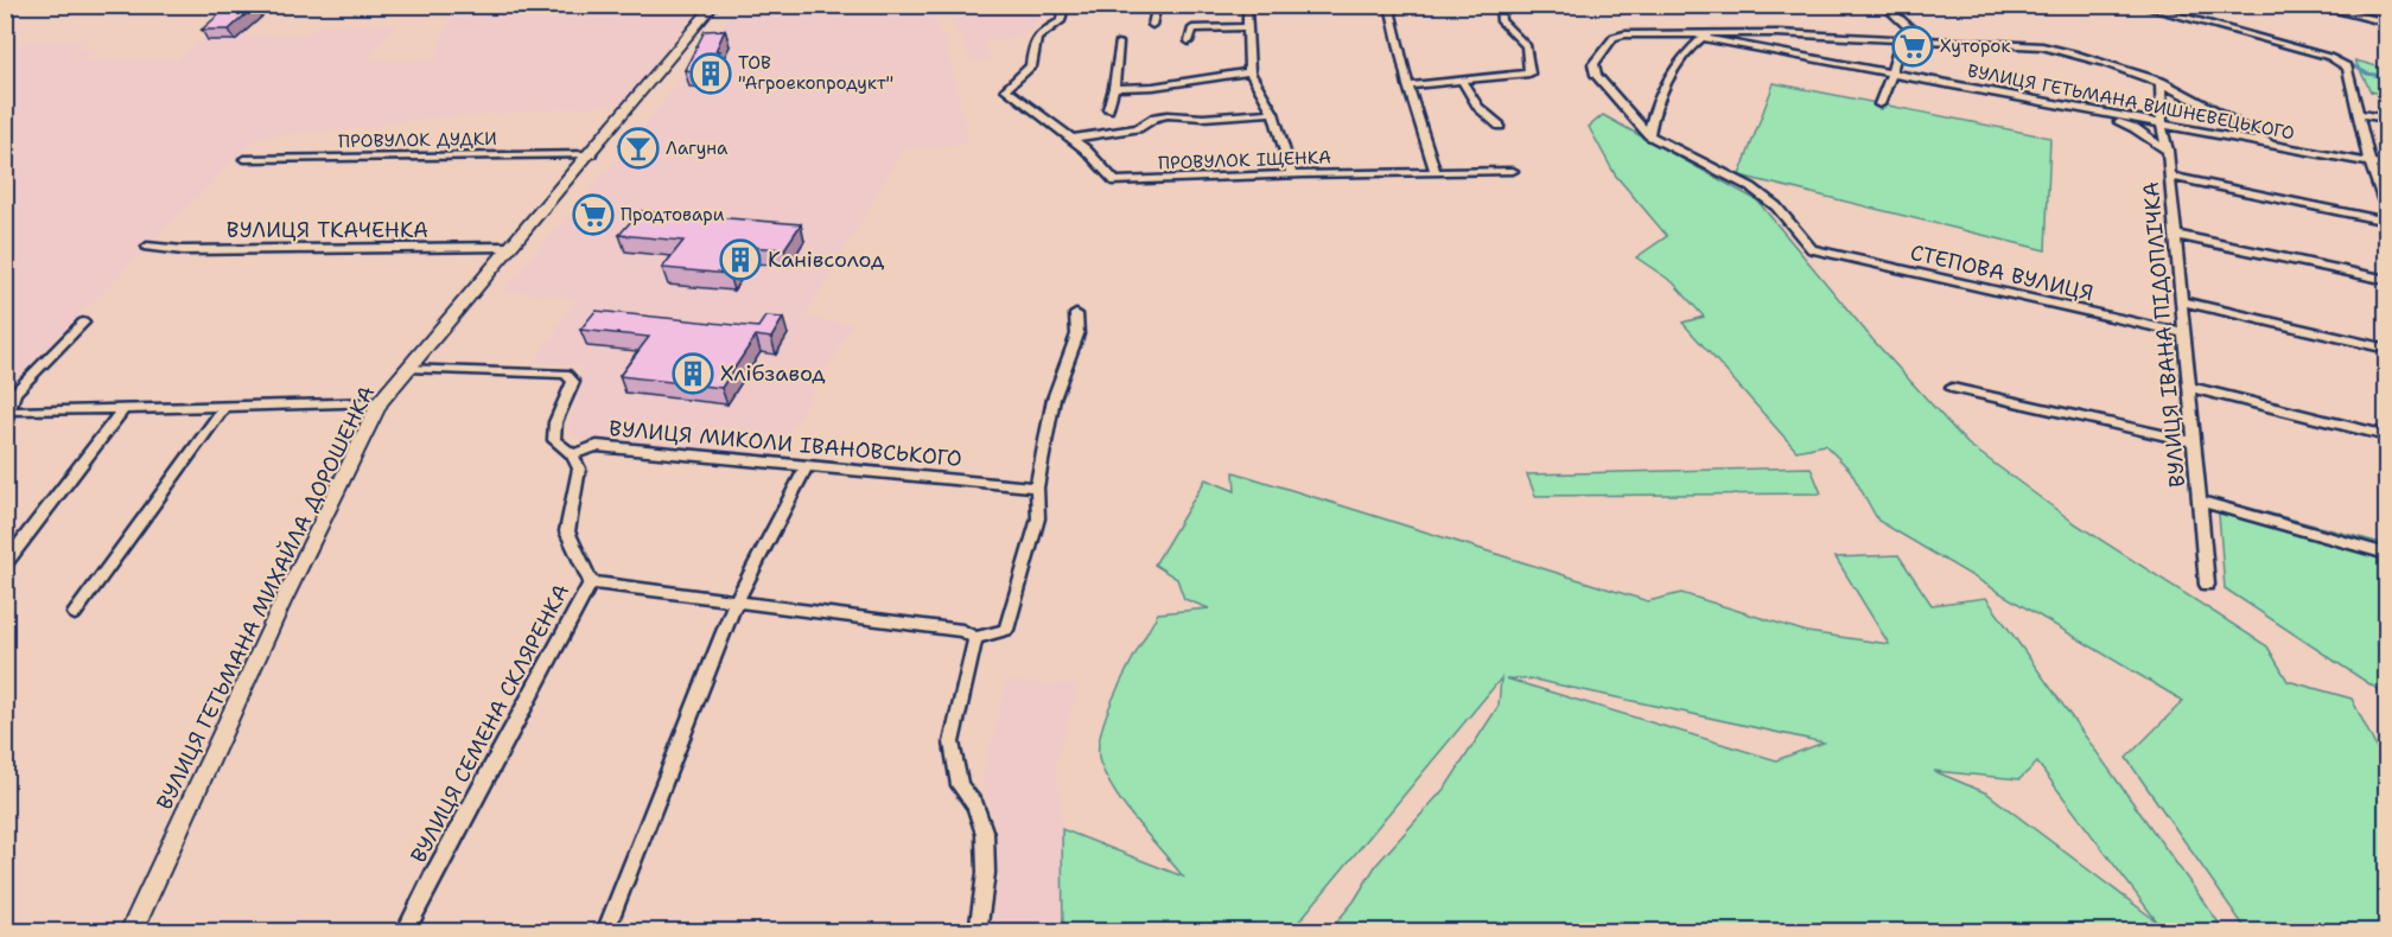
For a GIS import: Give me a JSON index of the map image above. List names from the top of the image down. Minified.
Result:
{"streets":{"street":["ВУЛИЦЯ ГЕТЬМАНА ВИШНЕВЕЦЬКОГО","ПРОВУЛОК ДУДКИ","ПРОВУЛОК ІЩЕНКА","ВУЛИЦЯ ТКАЧЕНКА","СТЕПОВА ВУЛИЦЯ","ВУЛИЦЯ ІВАНА ПІДОПЛІЧКА","ВУЛИЦЯ МИКОЛИ ІВАНОВСЬКОГО","ВУЛИЦЯ ГЕТЬМАНА МИХАЙЛА ДОРОШЕНКА","ВУЛИЦЯ СЕМЕНА СКЛЯРЕНКА"]},"crossings":[["ВУЛИЦЯ ГЕТЬМАНА ВИШНЕВЕЦЬКОГО","ВУЛИЦЯ ІВАНА ПІДОПЛІЧКА"],["ПРОВУЛОК ДУДКИ","ВУЛИЦЯ ГЕТЬМАНА МИХАЙЛА ДОРОШЕНКА"],["ВУЛИЦЯ ТКАЧЕНКА","ВУЛИЦЯ ГЕТЬМАНА МИХАЙЛА ДОРОШЕНКА"],["СТЕПОВА ВУЛИЦЯ","ВУЛИЦЯ ІВАНА ПІДОПЛІЧКА"],["ВУЛИЦЯ МИКОЛИ ІВАНОВСЬКОГО","ВУЛИЦЯ СЕМЕНА СКЛЯРЕНКА"]],"places":{"supermarket":["Хуторок","Продтовари"],"building":["ТОВ \"Агроекопродукт\"","Канівсолод","Хлібзавод"],"bar":["Лагуна"]}}
